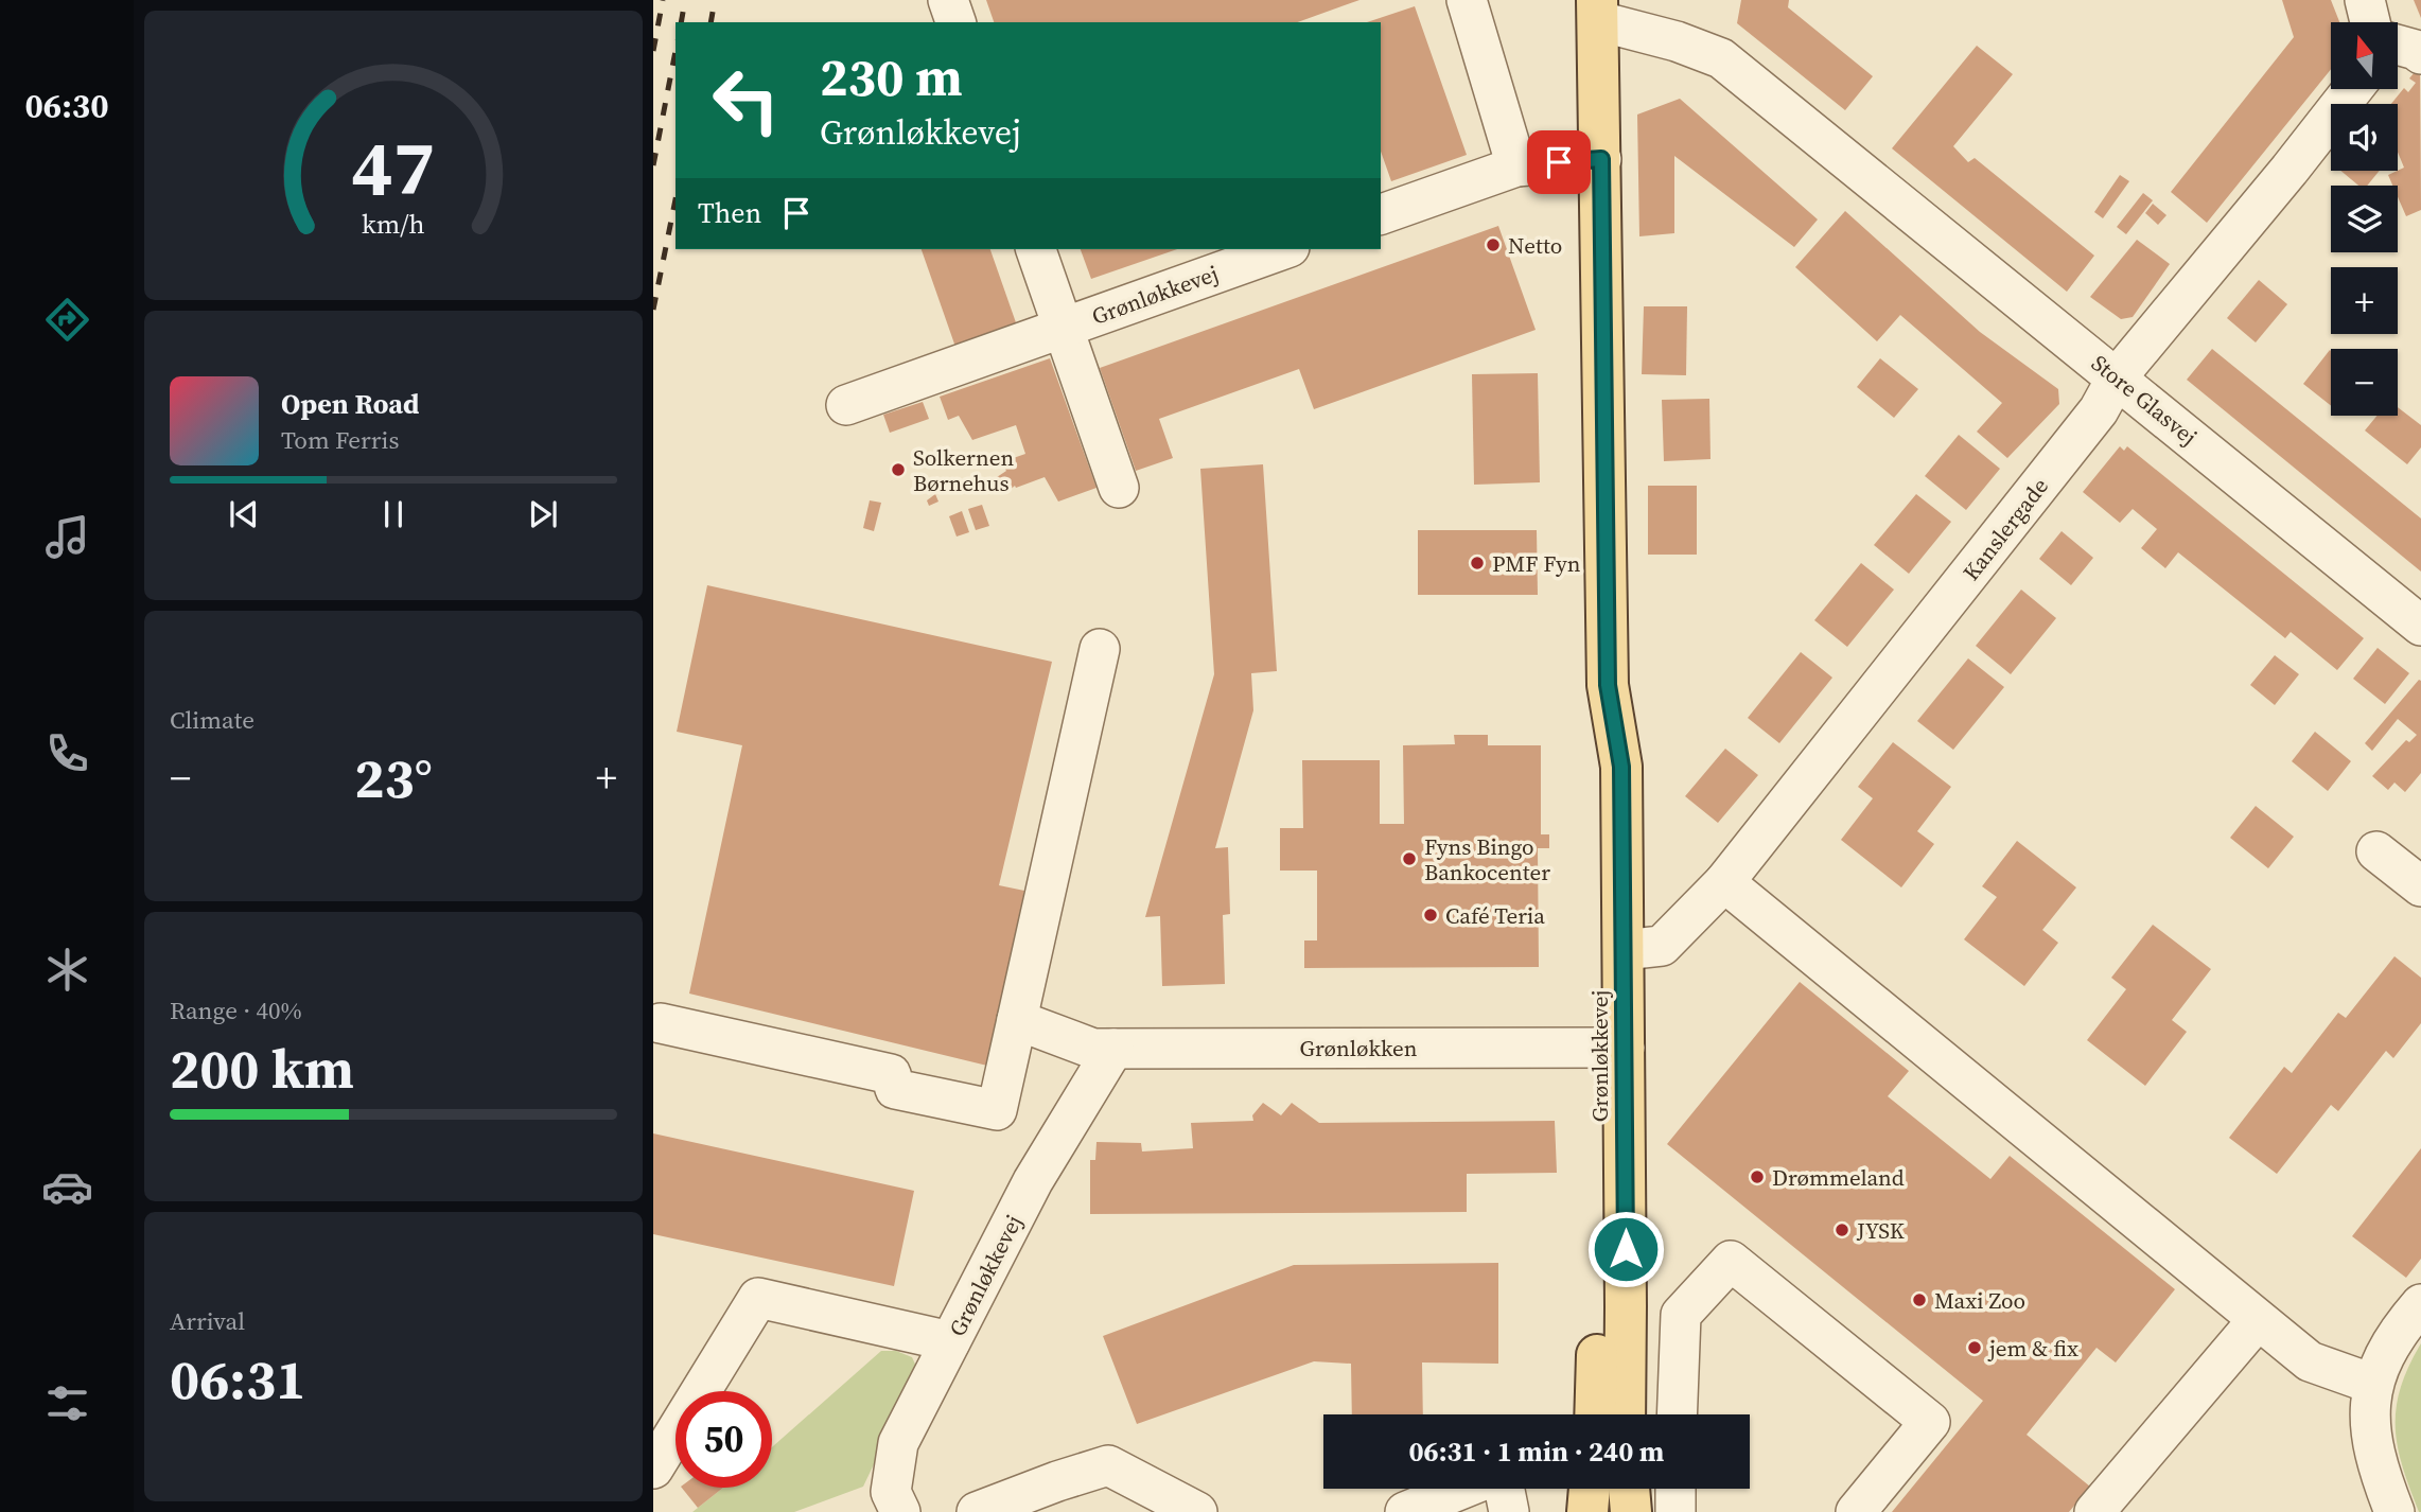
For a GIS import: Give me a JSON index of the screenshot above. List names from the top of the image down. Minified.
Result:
{"streets":{"main road":["Grønløkkevej"],"street":["Store Glasvej","Kanslergade","Grønløkken"]},"crossings":[["Grønløkkevej","Store Glasvej"],["Grønløkkevej","Kanslergade"],["Grønløkkevej","Grønløkken"],["Store Glasvej","Kanslergade"]],"places":["Netto","Solkernen Børnehus","PMF Fyn","Fyns Bingo Bankocenter","Café Teria","Drømmeland","JYSK","Maxi Zoo","jem & fix"],"north":"top","page":{"tabs":"06:30","map_buttons":["+","−"],"turn":["230 m","Grønløkkevej"],"then":"Then","song":["Open Road","Tom Ferris"],"tile":["Climate",["Range · 40%","200 km"],["Arrival","06:31"]],"heat":["−","23°","+"],"limit":"50","trip":"06:31 · 1 min · 240 m","gauge":["47","km/h"]}}
